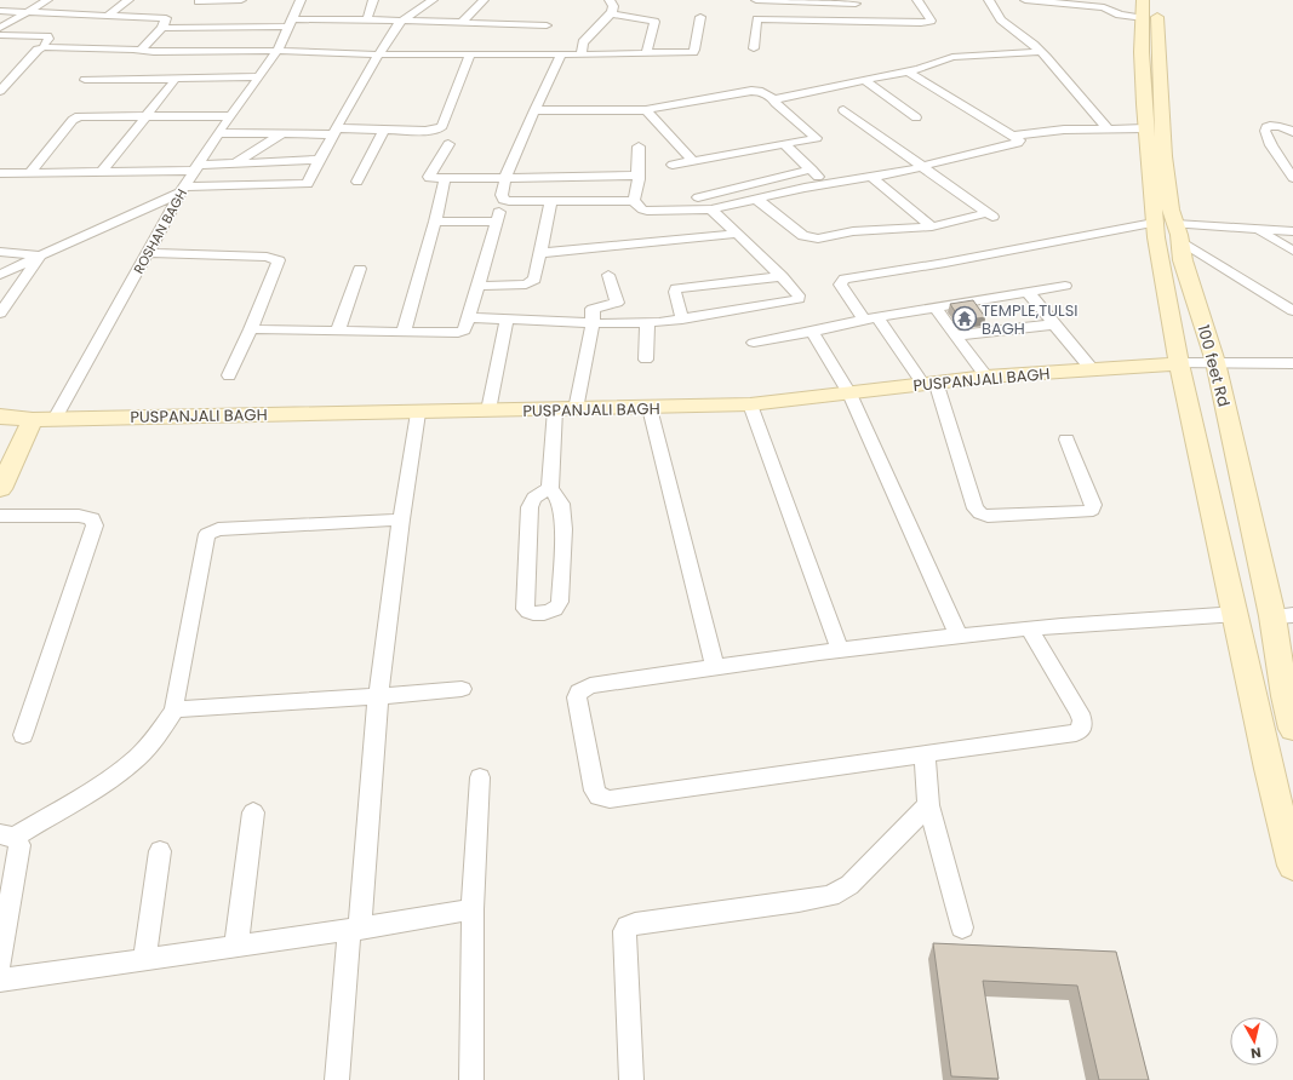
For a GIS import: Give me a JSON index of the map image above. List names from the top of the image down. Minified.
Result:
{"streets":{"main road":["100 feet Rd","PUSPANJALI BAGH"],"street":["ROSHAN BAGH"]},"crossings":[["ROSHAN BAGH","PUSPANJALI BAGH"]],"places":{"temple":["TEMPLE,TULSI BAGH"]},"north":"bottom"}
